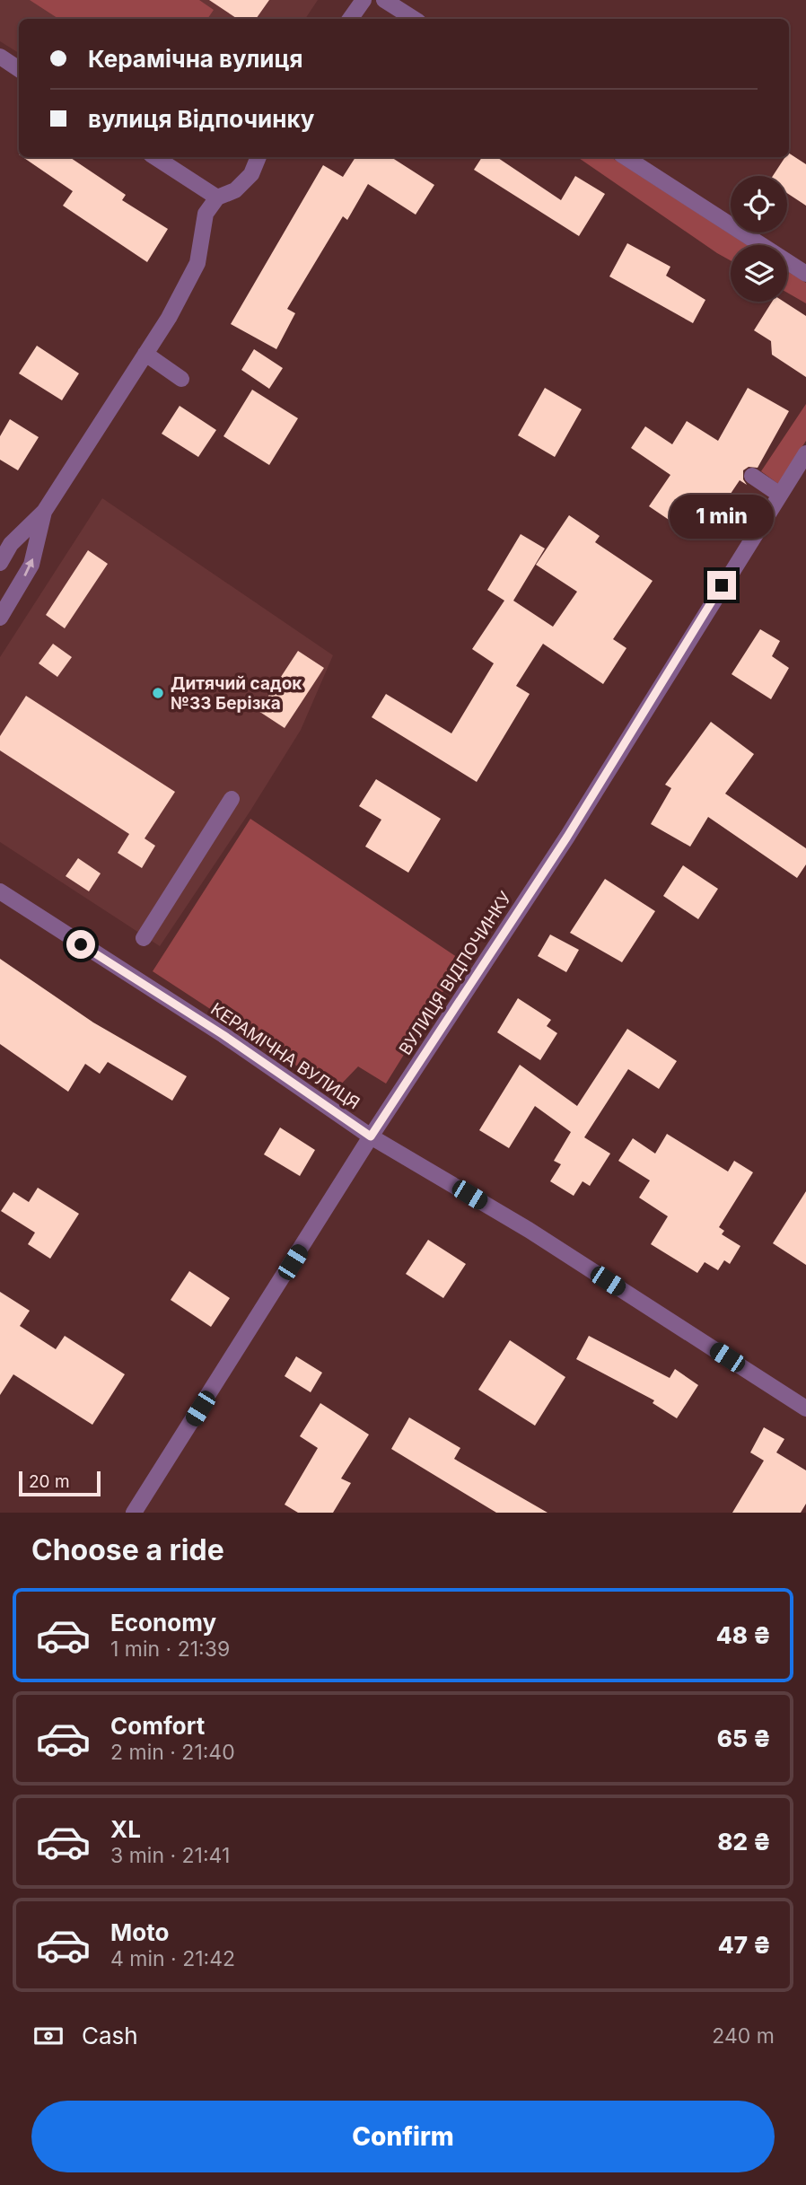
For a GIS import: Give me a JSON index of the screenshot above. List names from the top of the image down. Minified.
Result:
{"streets":{"street":["ВУЛИЦЯ ВІДПОЧИНКУ","КЕРАМІЧНА ВУЛИЦЯ"]},"crossings":[["ВУЛИЦЯ ВІДПОЧИНКУ","КЕРАМІЧНА ВУЛИЦЯ"]],"places":["Дитячий садок №33 Берізка"],"scale_bar":"20 m","page":{"banner":["Керамічна вулиця","вулиця Відпочинку"],"bubble":"1 min","scale":"20 m","heading":"Choose a ride","list":[{"name":"Economy","note":"1 min · 21:39","value":"48 ₴"},{"name":"Comfort","note":"2 min · 21:40","value":"65 ₴"},{"name":"XL","note":"3 min · 21:41","value":"82 ₴"},{"name":"Moto","note":"4 min · 21:42","value":"47 ₴"}],"pay":["Cash","240 m"],"buttons":"Confirm"}}
